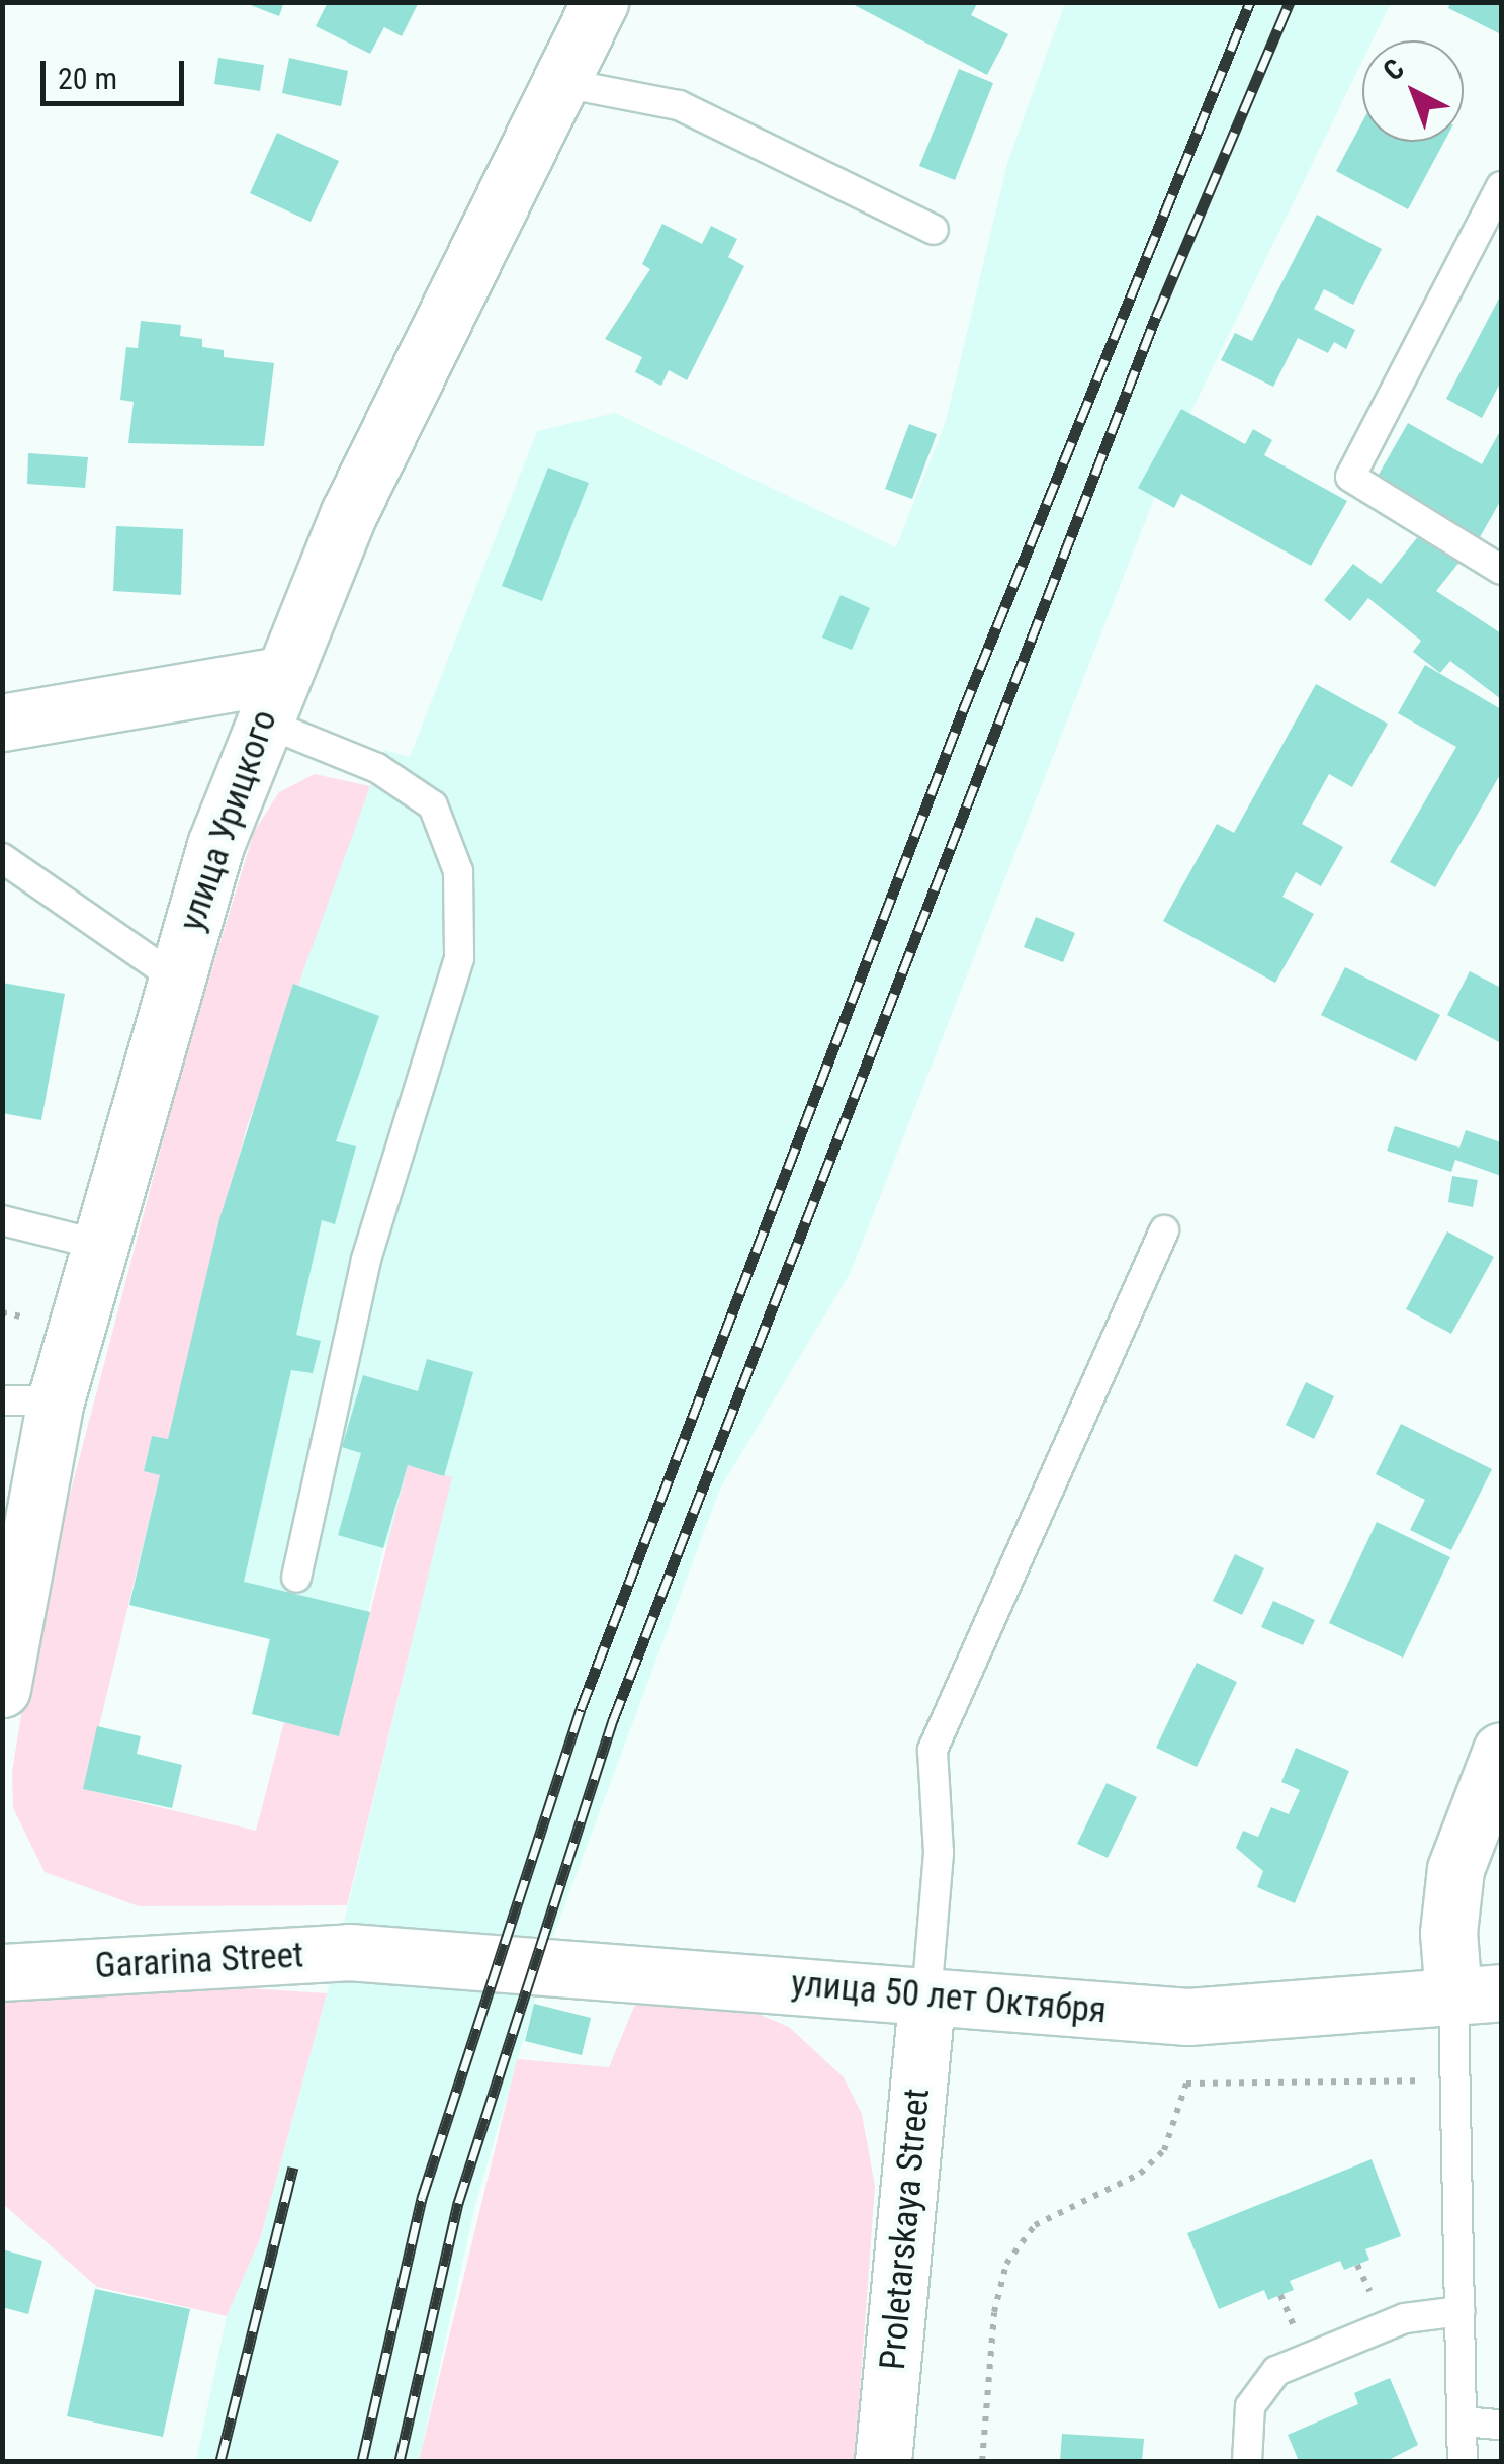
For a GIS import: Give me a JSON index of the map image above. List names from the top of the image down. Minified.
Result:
{"streets":{"street":["улица Урицкого","Gararina Street","улица 50 лет Октября","Proletarskaya Street"]},"crossings":[["Gararina Street","улица 50 лет Октября"],["улица 50 лет Октября","Proletarskaya Street"]],"scale_bar":"20 m","north":"top left"}
